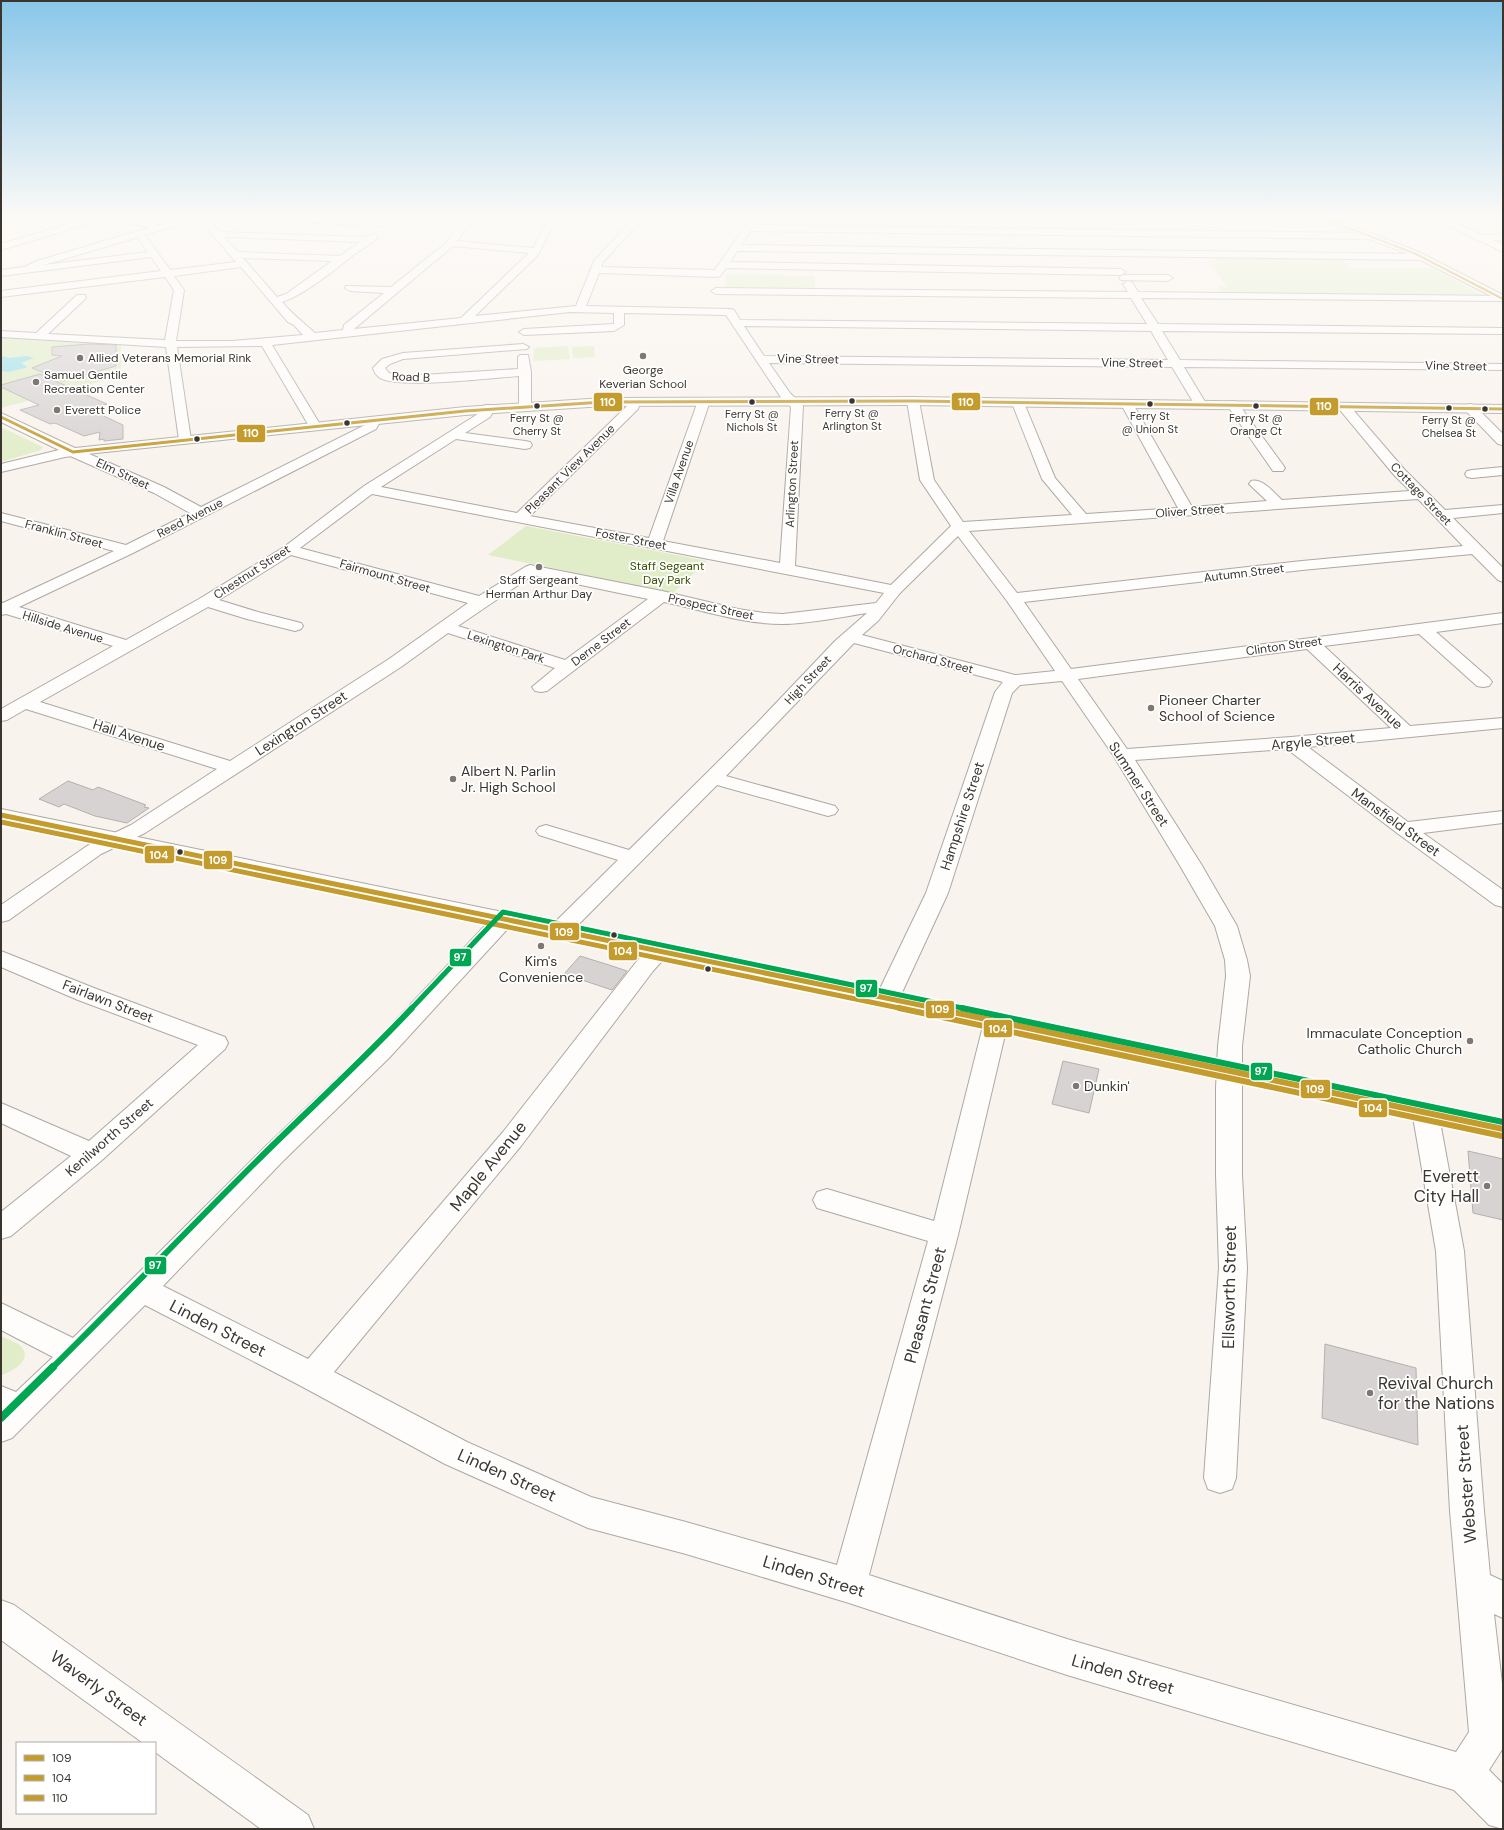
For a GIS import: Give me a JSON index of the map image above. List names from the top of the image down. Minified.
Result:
{"streets":{"main road":["Vine Street","Road B","Pleasant View Avenue","Villa Avenue","Elm Street","Arlington Street","Cottage Street","Oliver Street","Reed Avenue","Franklin Street","Foster Street","Chestnut Street","Autumn Street","Fairmount Street","Prospect Street","Hillside Avenue","Derne Street","Clinton Street","Lexington Park","Orchard Street","High Street","Harris Avenue","Lexington Street","Hall Avenue","Argyle Street","Summer Street","Hampshire Street","Mansfield Street","Fairlawn Street","Kenilworth Street","Maple Avenue","Ellsworth Street","Pleasant Street","Linden Street","Webster Street","Waverly Street"]},"crossings":[["Vine Street","Arlington Street"],["Pleasant View Avenue","Foster Street"],["Villa Avenue","Foster Street"],["Elm Street","Reed Avenue"],["Arlington Street","Foster Street"],["Cottage Street","Oliver Street"],["Cottage Street","Autumn Street"],["Oliver Street","High Street"],["Oliver Street","Summer Street"],["Reed Avenue","Franklin Street"],["Reed Avenue","Hillside Avenue"],["Foster Street","Chestnut Street"],["Foster Street","High Street"],["Chestnut Street","Fairmount Street"],["Chestnut Street","Hillside Avenue"],["Chestnut Street","Hall Avenue"],["Autumn Street","Summer Street"],["Fairmount Street","Prospect Street"],["Fairmount Street","Lexington Street"],["Prospect Street","Derne Street"],["Prospect Street","High Street"],["Prospect Street","Lexington Street"],["Derne Street","Lexington Park"],["Clinton Street","Harris Avenue"],["Clinton Street","Summer Street"],["Lexington Park","Lexington Street"],["Orchard Street","High Street"],["Orchard Street","Hampshire Street"],["High Street","Summer Street"],["Harris Avenue","Argyle Street"],["Lexington Street","Hall Avenue"],["Argyle Street","Summer Street"],["Argyle Street","Mansfield Street"],["Summer Street","Ellsworth Street"],["Fairlawn Street","Kenilworth Street"],["Maple Avenue","Linden Street"],["Pleasant Street","Linden Street"]],"parks":["Staff Segeant Day Park"],"places":["George Keverian School","Allied Veterans Memorial Rink","Samuel Gentile Recreation Center","Ferry St @ Arlington St","Ferry St @ Nichols St","Ferry St @ Union St","Ferry St @ Cherry St","Ferry St @ Orange Ct","Ferry St @ Chelsea St","Everett Police","Staff Sergeant Herman Arthur Day","Pioneer Charter School of Science","Albert N. Parlin Jr. High School","Kim's Convenience","Immaculate Conception Catholic Church","Dunkin'","Everett City Hall","Revival Church for the Nations"],"lines":["transit line 110","transit line 109","transit line 104","transit line 97"],"legend":["109","104","110"]}
